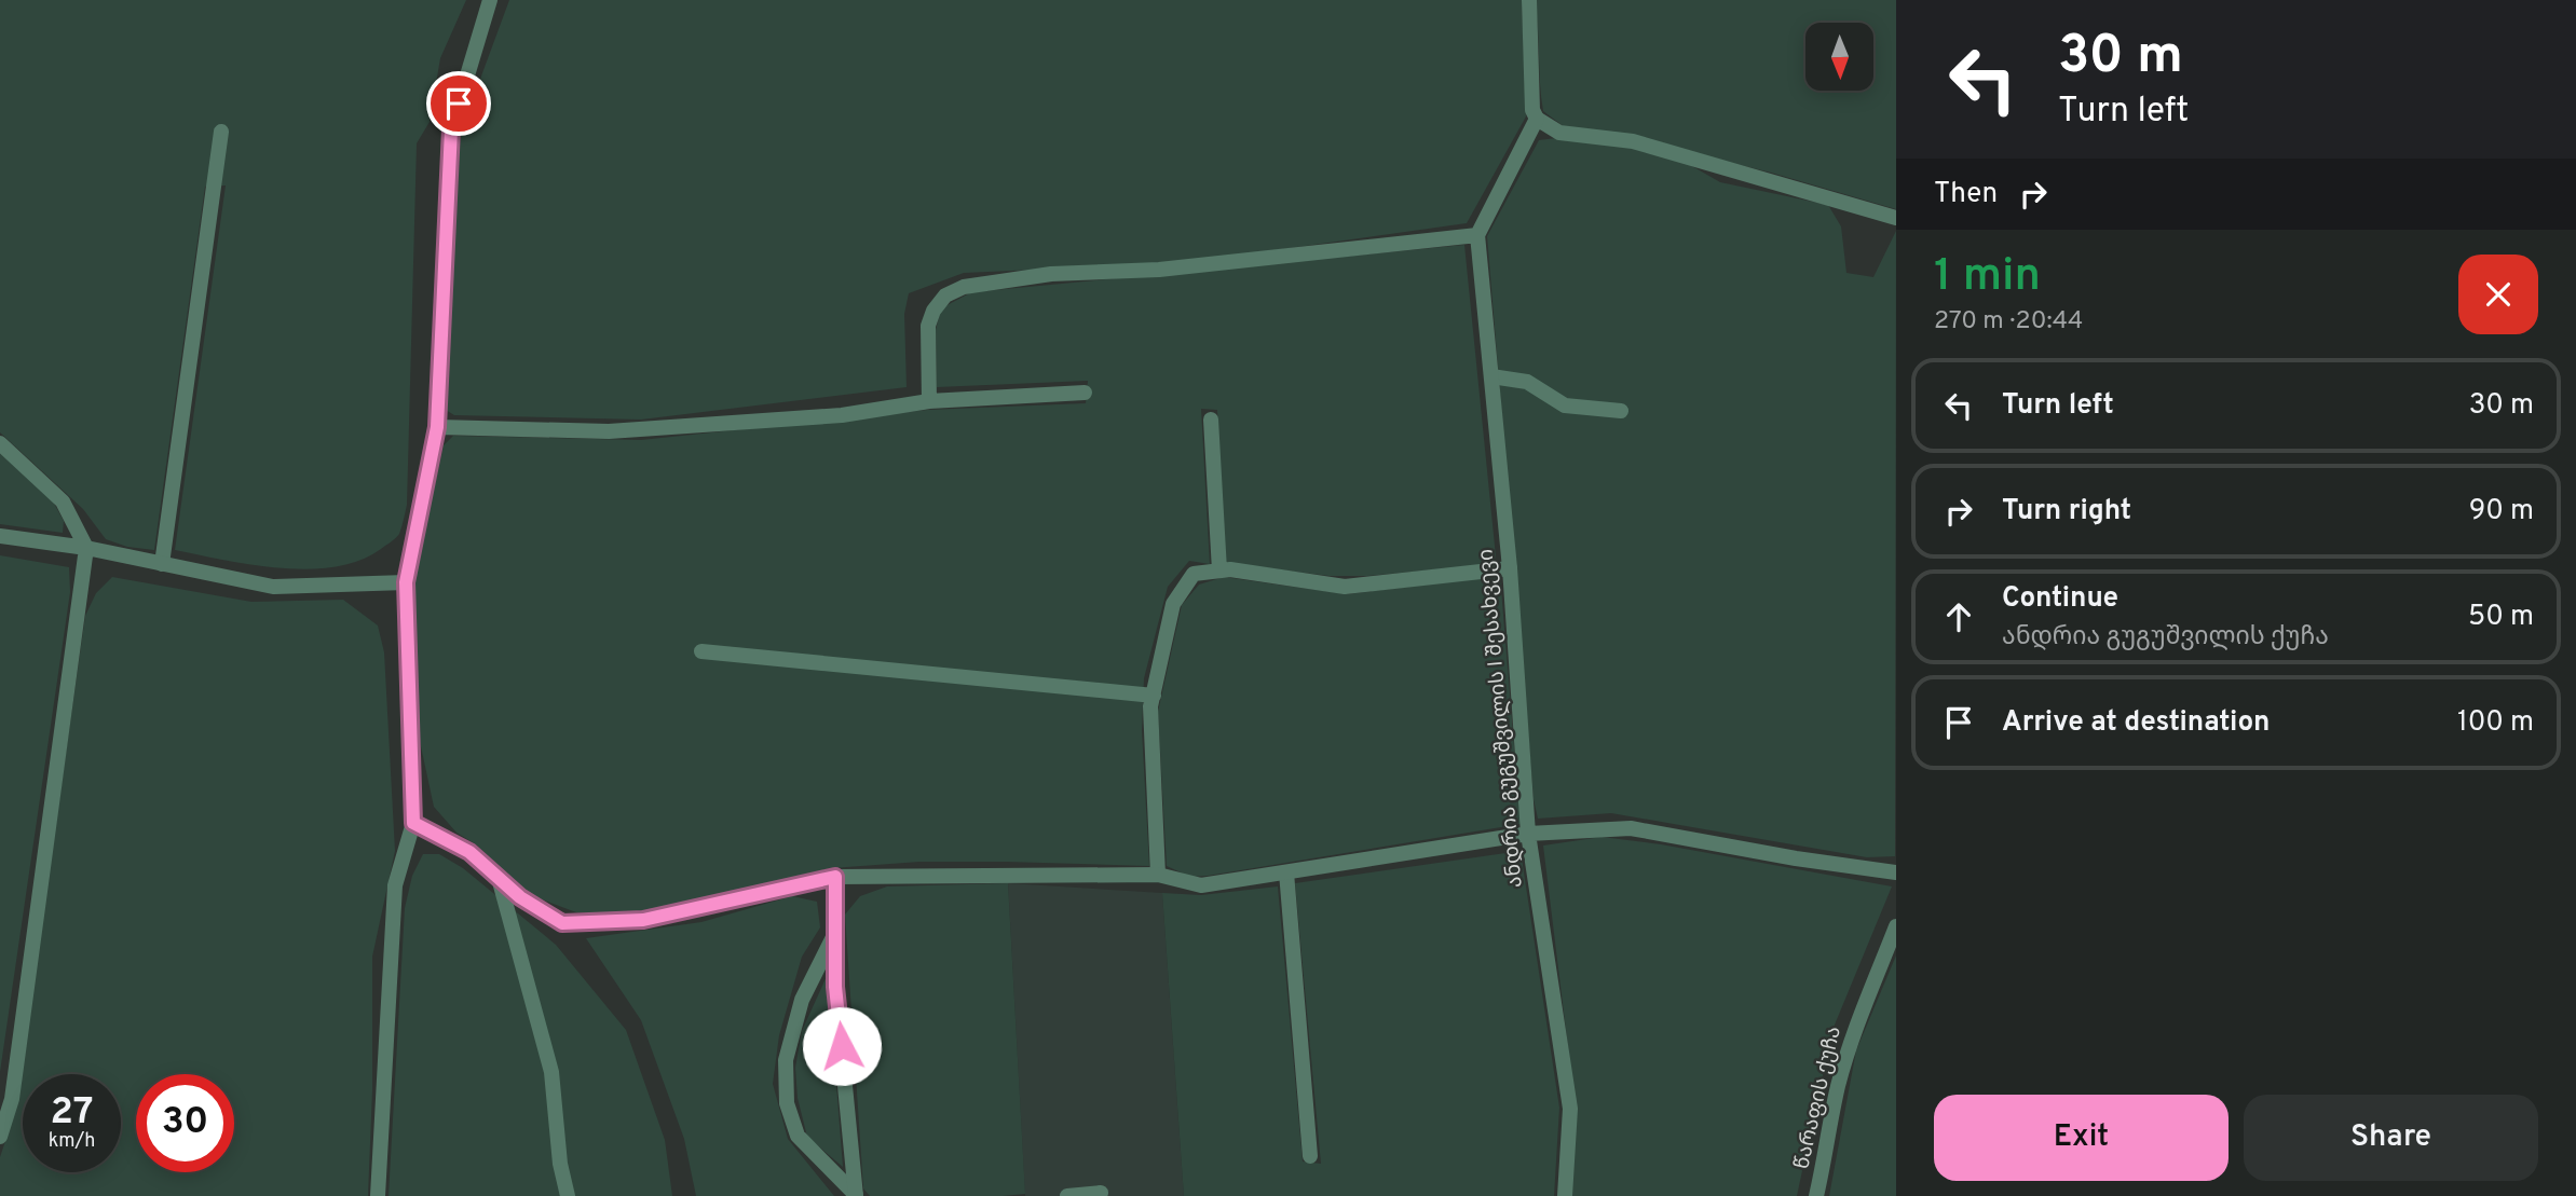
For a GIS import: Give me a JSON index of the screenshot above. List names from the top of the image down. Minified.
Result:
{"streets":{"street":["ანდრია გუგუშვილის I შესახვევი","წარაფის ქუჩა"]},"north":"bottom","page":{"turn":["30 m","Turn left"],"then":"Then","heading":["1 min","270 m · 20:44"],"list":[{"name":"Turn left","value":"30 m"},{"name":"Turn right","value":"90 m"},{"name":"Continue","note":"ანდრია გუგუშვილის ქუჩა","value":"50 m"},{"name":"Arrive at destination","value":"100 m"}],"speed":"27 km/h","limit":"30","buttons":["Exit","Share"]}}
